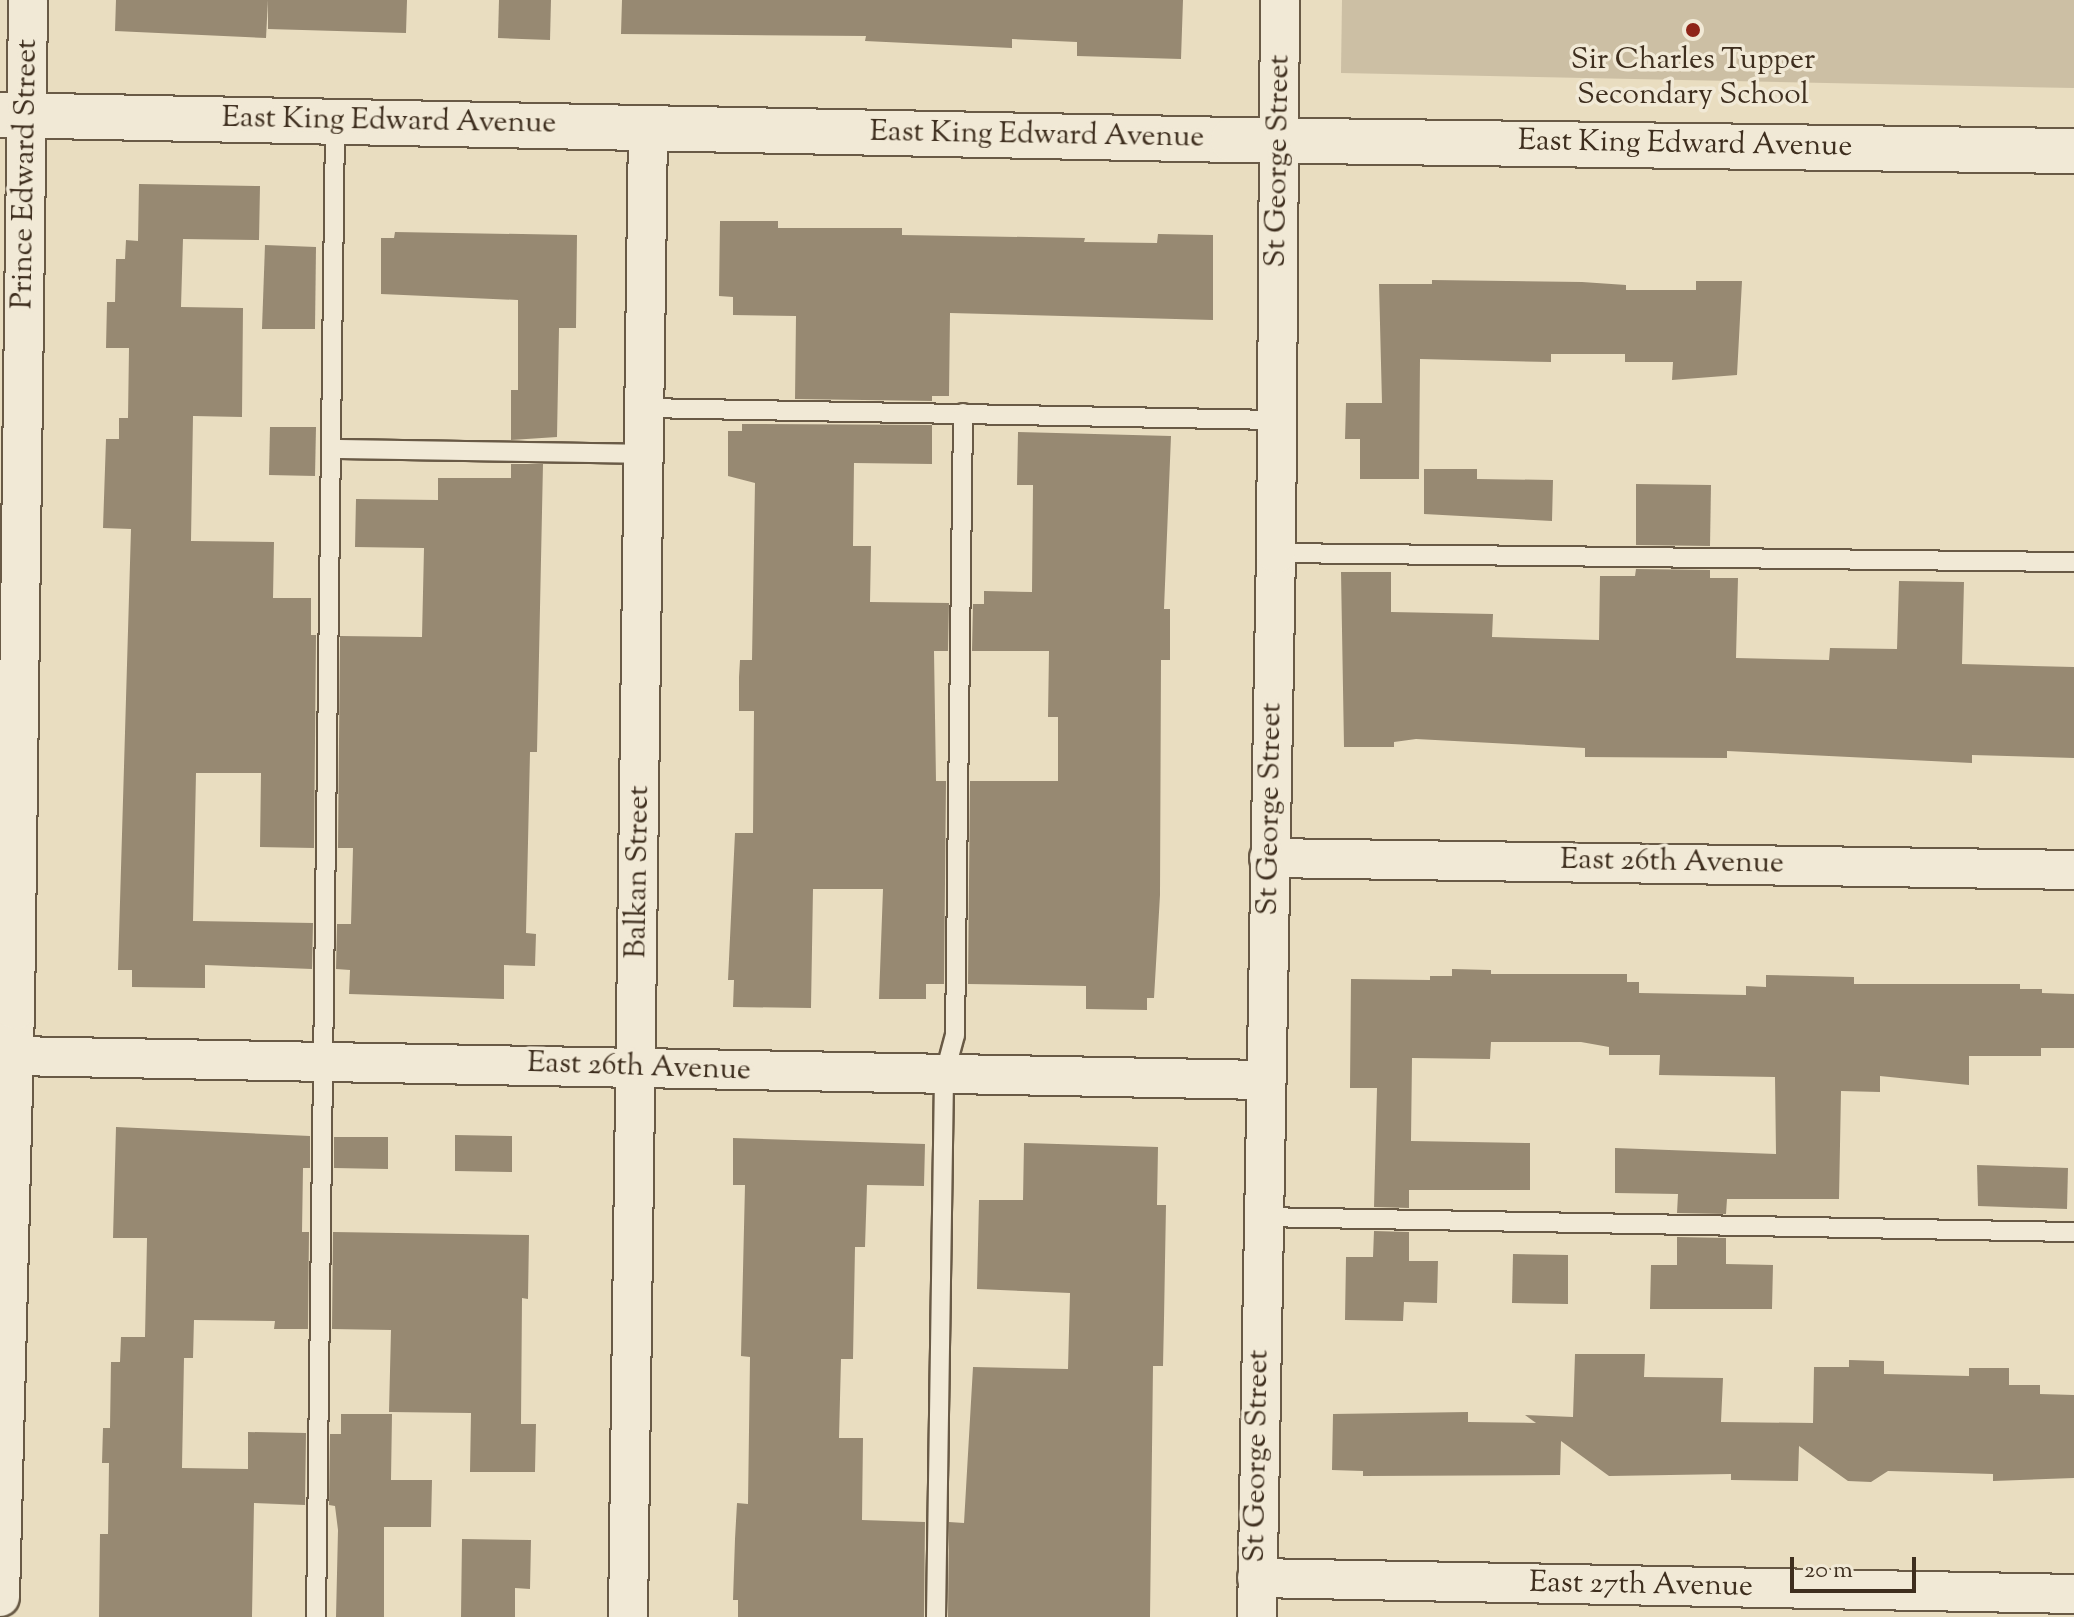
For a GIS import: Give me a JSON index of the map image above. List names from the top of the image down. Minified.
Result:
{"streets":{"main road":["East King Edward Avenue"],"street":["St George Street","Prince Edward Street","East 26th Avenue","Balkan Street","East 27th Avenue"]},"crossings":[["East King Edward Avenue","St George Street"],["East King Edward Avenue","Prince Edward Street"],["East King Edward Avenue","Balkan Street"],["St George Street","East 26th Avenue"],["St George Street","East 27th Avenue"],["Prince Edward Street","East 26th Avenue"],["East 26th Avenue","Balkan Street"]],"places":["Sir Charles Tupper Secondary School"],"scale_bar":"20 m"}
